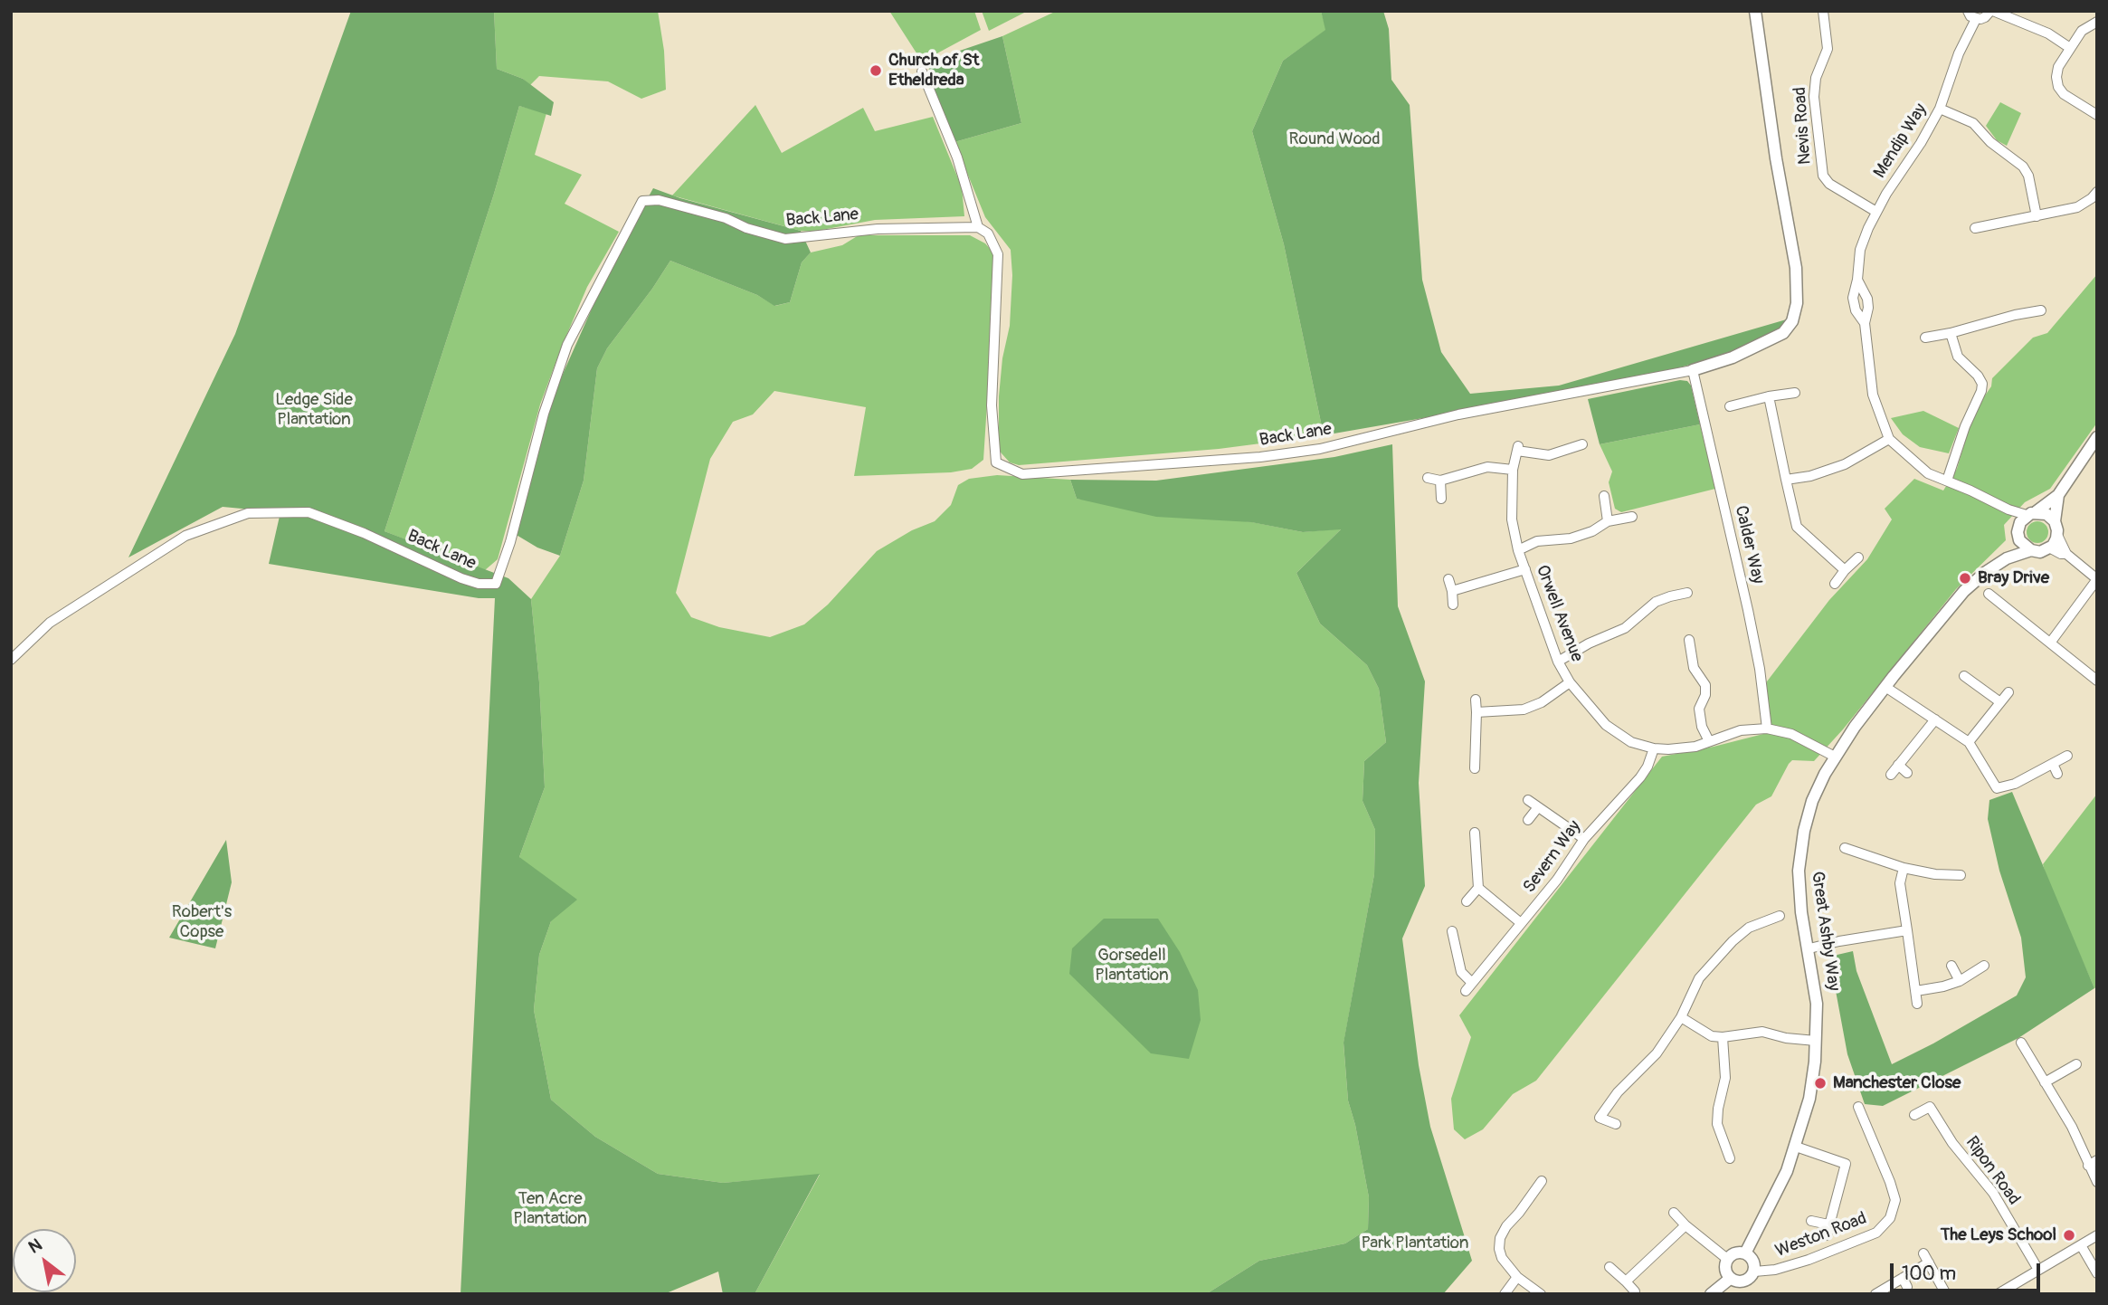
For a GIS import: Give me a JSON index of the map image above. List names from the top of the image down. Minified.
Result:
{"streets":{"street":["Nevis Road","Mendip Way","Back Lane","Calder Way","Orwell Avenue","Severn Way","Great Ashby Way","Ripon Road","Weston Road"]},"crossings":[["Nevis Road","Mendip Way"],["Back Lane","Calder Way"],["Calder Way","Orwell Avenue"],["Orwell Avenue","Severn Way"],["Orwell Avenue","Great Ashby Way"],["Great Ashby Way","Weston Road"]],"parks":["Round Wood","Ledge Side Plantation","Robert's Copse","Gorsedell Plantation","Ten Acre Plantation","Park Plantation"],"places":["Church of St Etheldreda","Bray Drive","Manchester Close","The Leys School"],"scale_bar":"100 m","north":"top left"}
